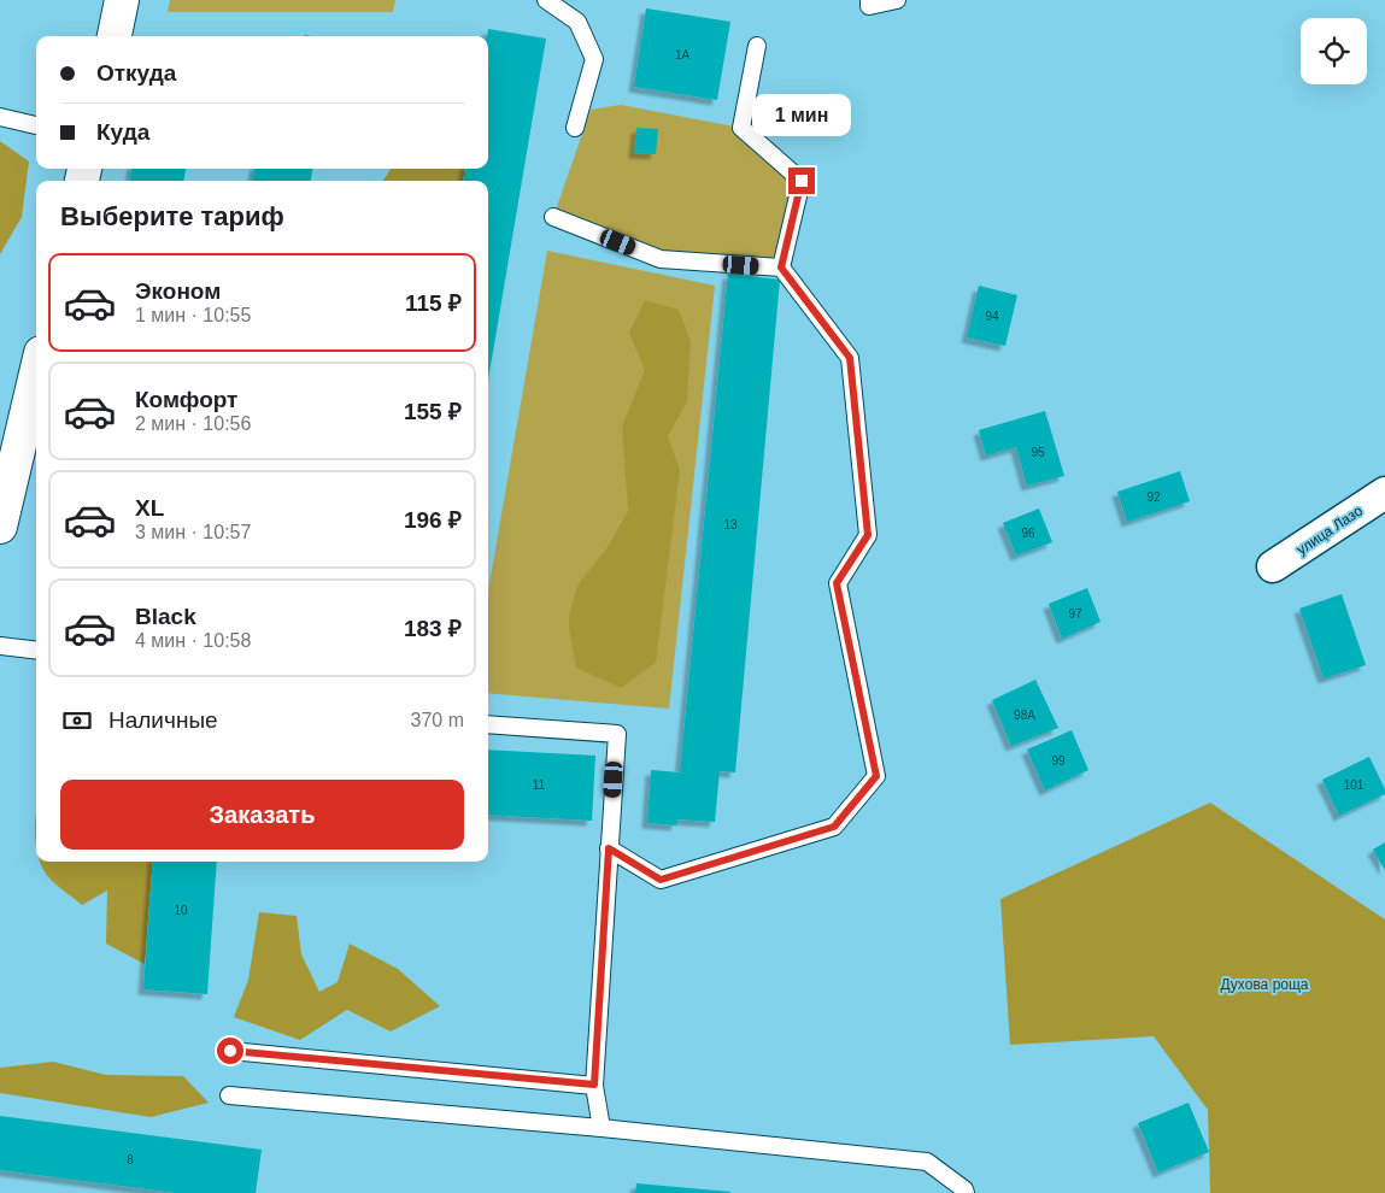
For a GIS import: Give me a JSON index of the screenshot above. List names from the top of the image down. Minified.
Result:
{"streets":{"street":["улица Лазо"]},"parks":["Духова роща"],"house_numbers":["1А","94","95","92","13","96","97","98А","99","11","101","10","8"],"page":{"banner":["Откуда","Куда"],"bubble":"1 мин","heading":"Выберите тариф","list":[{"name":"Эконом","note":"1 мин · 10:55","value":"115 ₽"},{"name":"Комфорт","note":"2 мин · 10:56","value":"155 ₽"},{"name":"XL","note":"3 мин · 10:57","value":"196 ₽"},{"name":"Black","note":"4 мин · 10:58","value":"183 ₽"}],"pay":["Наличные","370 m"],"buttons":"Заказать"}}
